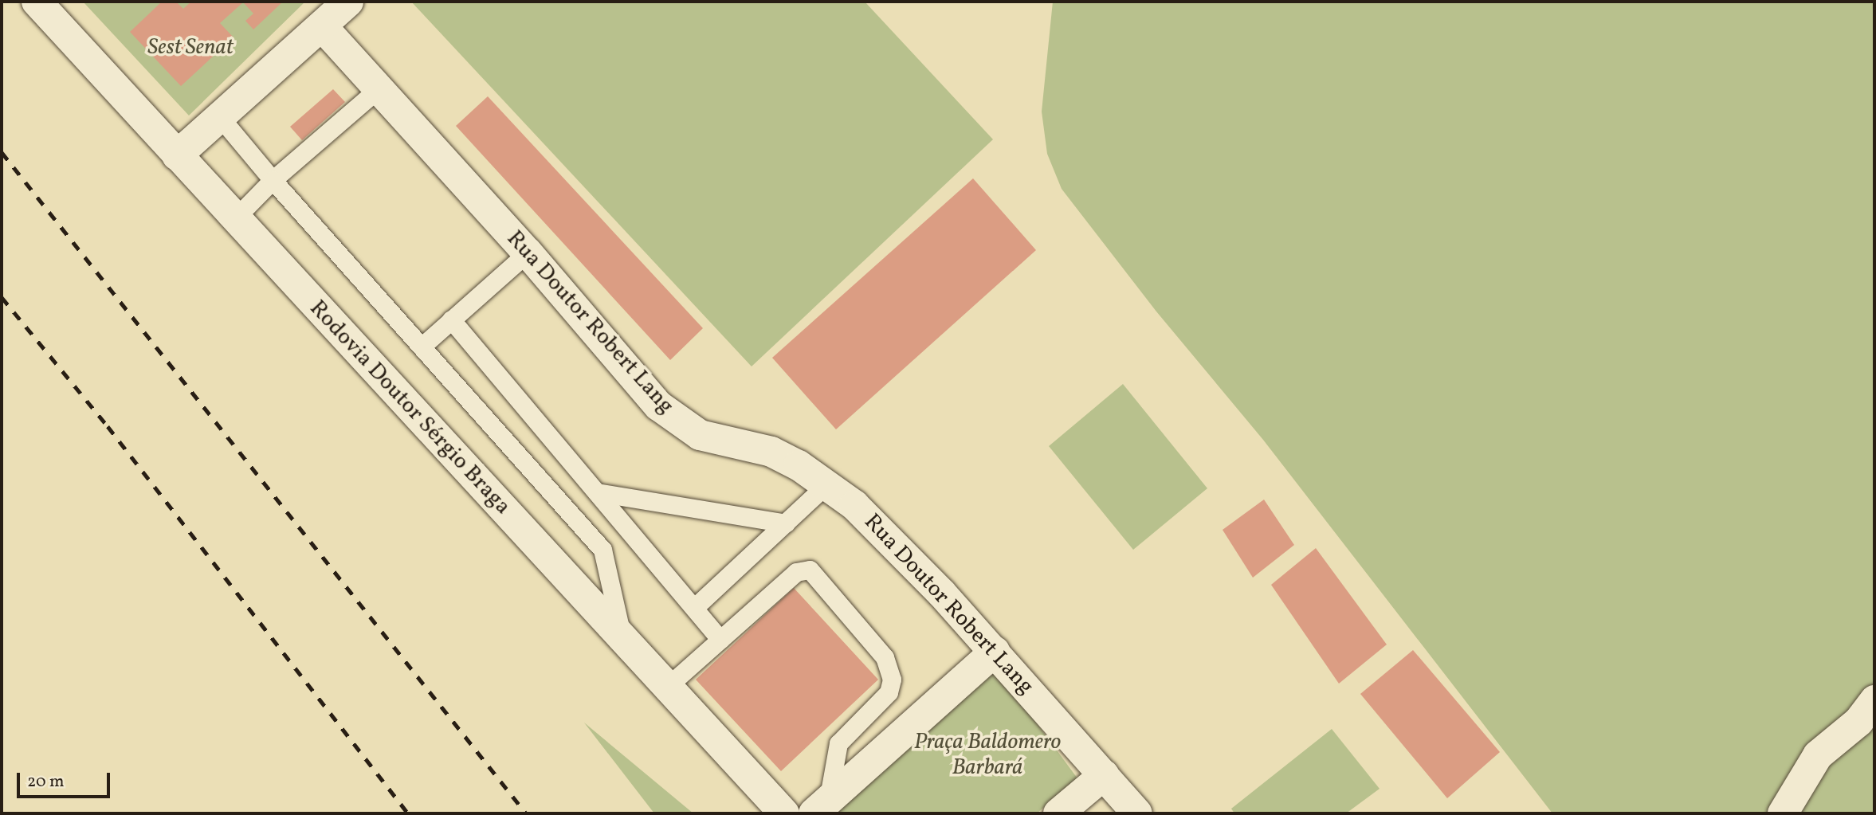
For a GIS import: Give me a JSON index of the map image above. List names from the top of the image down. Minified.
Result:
{"streets":{"street":["Rua Doutor Robert Lang","Rodovia Doutor Sérgio Braga"]},"parks":["Sest Senat","Praça Baldomero Barbará"],"scale_bar":"20 m"}
